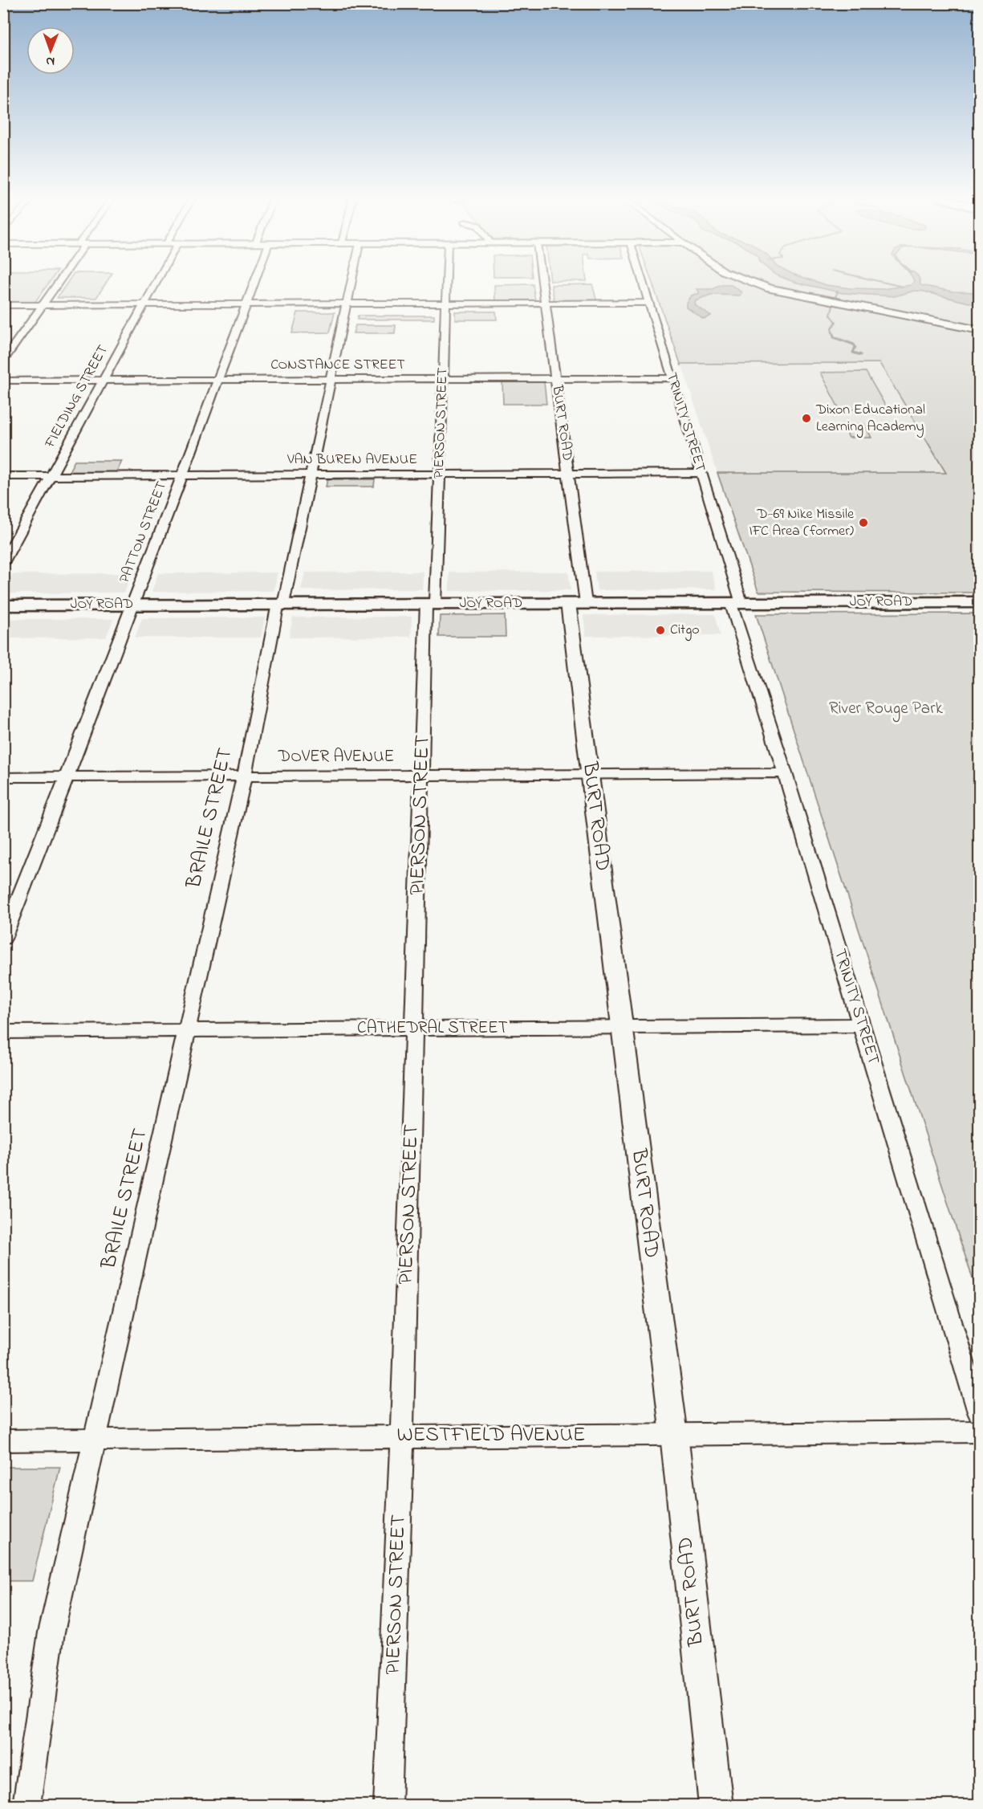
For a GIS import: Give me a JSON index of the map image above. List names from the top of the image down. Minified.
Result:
{"streets":{"main road":["JOY ROAD"],"street":["CONSTANCE STREET","FIELDING STREET","TRINITY STREET","PIERSON STREET","BURT ROAD","VAN BUREN AVENUE","PATTON STREET","DOVER AVENUE","BRAILE STREET","CATHEDRAL STREET","WESTFIELD AVENUE"]},"crossings":[["CONSTANCE STREET","FIELDING STREET"],["CONSTANCE STREET","TRINITY STREET"],["CONSTANCE STREET","PIERSON STREET"],["CONSTANCE STREET","BURT ROAD"],["CONSTANCE STREET","PATTON STREET"],["CONSTANCE STREET","BRAILE STREET"],["FIELDING STREET","VAN BUREN AVENUE"],["TRINITY STREET","VAN BUREN AVENUE"],["TRINITY STREET","JOY ROAD"],["TRINITY STREET","DOVER AVENUE"],["TRINITY STREET","CATHEDRAL STREET"],["PIERSON STREET","VAN BUREN AVENUE"],["PIERSON STREET","JOY ROAD"],["PIERSON STREET","DOVER AVENUE"],["PIERSON STREET","CATHEDRAL STREET"],["PIERSON STREET","WESTFIELD AVENUE"],["BURT ROAD","VAN BUREN AVENUE"],["BURT ROAD","JOY ROAD"],["BURT ROAD","DOVER AVENUE"],["BURT ROAD","CATHEDRAL STREET"],["BURT ROAD","WESTFIELD AVENUE"],["VAN BUREN AVENUE","PATTON STREET"],["VAN BUREN AVENUE","BRAILE STREET"],["PATTON STREET","JOY ROAD"],["PATTON STREET","DOVER AVENUE"],["JOY ROAD","BRAILE STREET"],["DOVER AVENUE","BRAILE STREET"],["BRAILE STREET","CATHEDRAL STREET"],["BRAILE STREET","WESTFIELD AVENUE"]],"parks":["River Rouge Park"],"places":["Dixon Educational Learning Academy","D-69 Nike Missile IFC Area (former)","Citgo"],"north":"bottom"}
